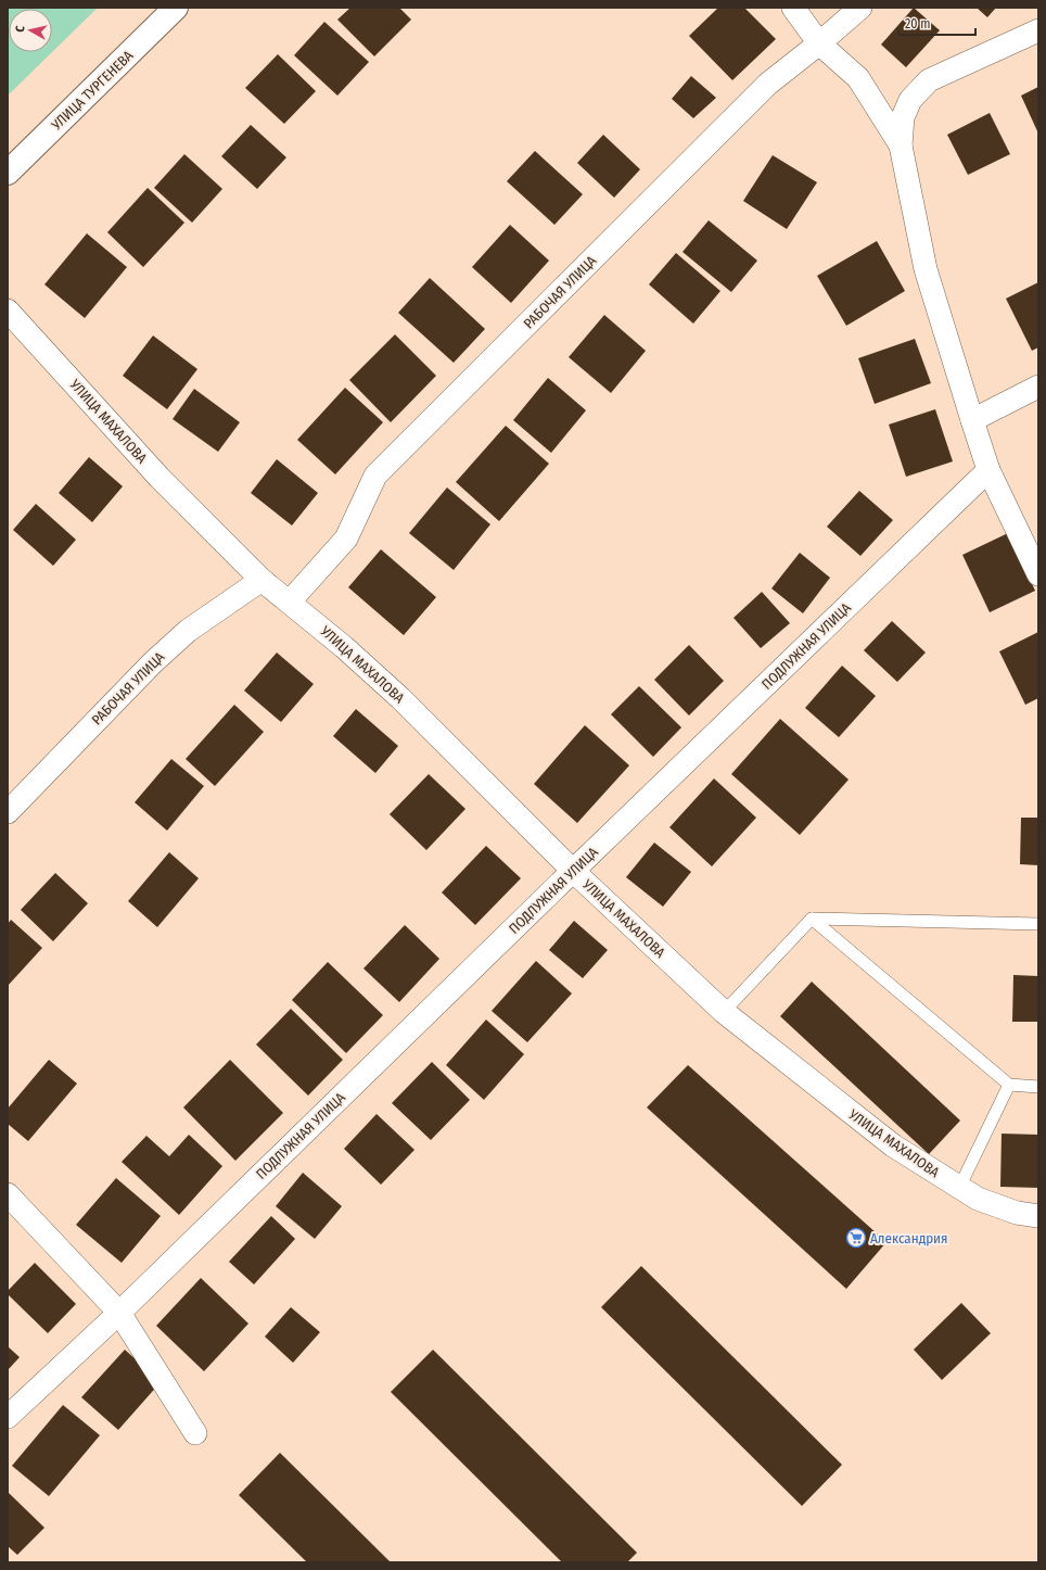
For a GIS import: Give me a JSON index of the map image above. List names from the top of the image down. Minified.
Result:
{"streets":{"street":["УЛИЦА ТУРГЕНЕВА","РАБОЧАЯ УЛИЦА","УЛИЦА МАХАЛОВА","ПОДЛУЖНАЯ УЛИЦА"]},"crossings":[["РАБОЧАЯ УЛИЦА","УЛИЦА МАХАЛОВА"],["УЛИЦА МАХАЛОВА","ПОДЛУЖНАЯ УЛИЦА"]],"places":{"supermarket":["Александрия"]},"scale_bar":"20 m","north":"left"}
